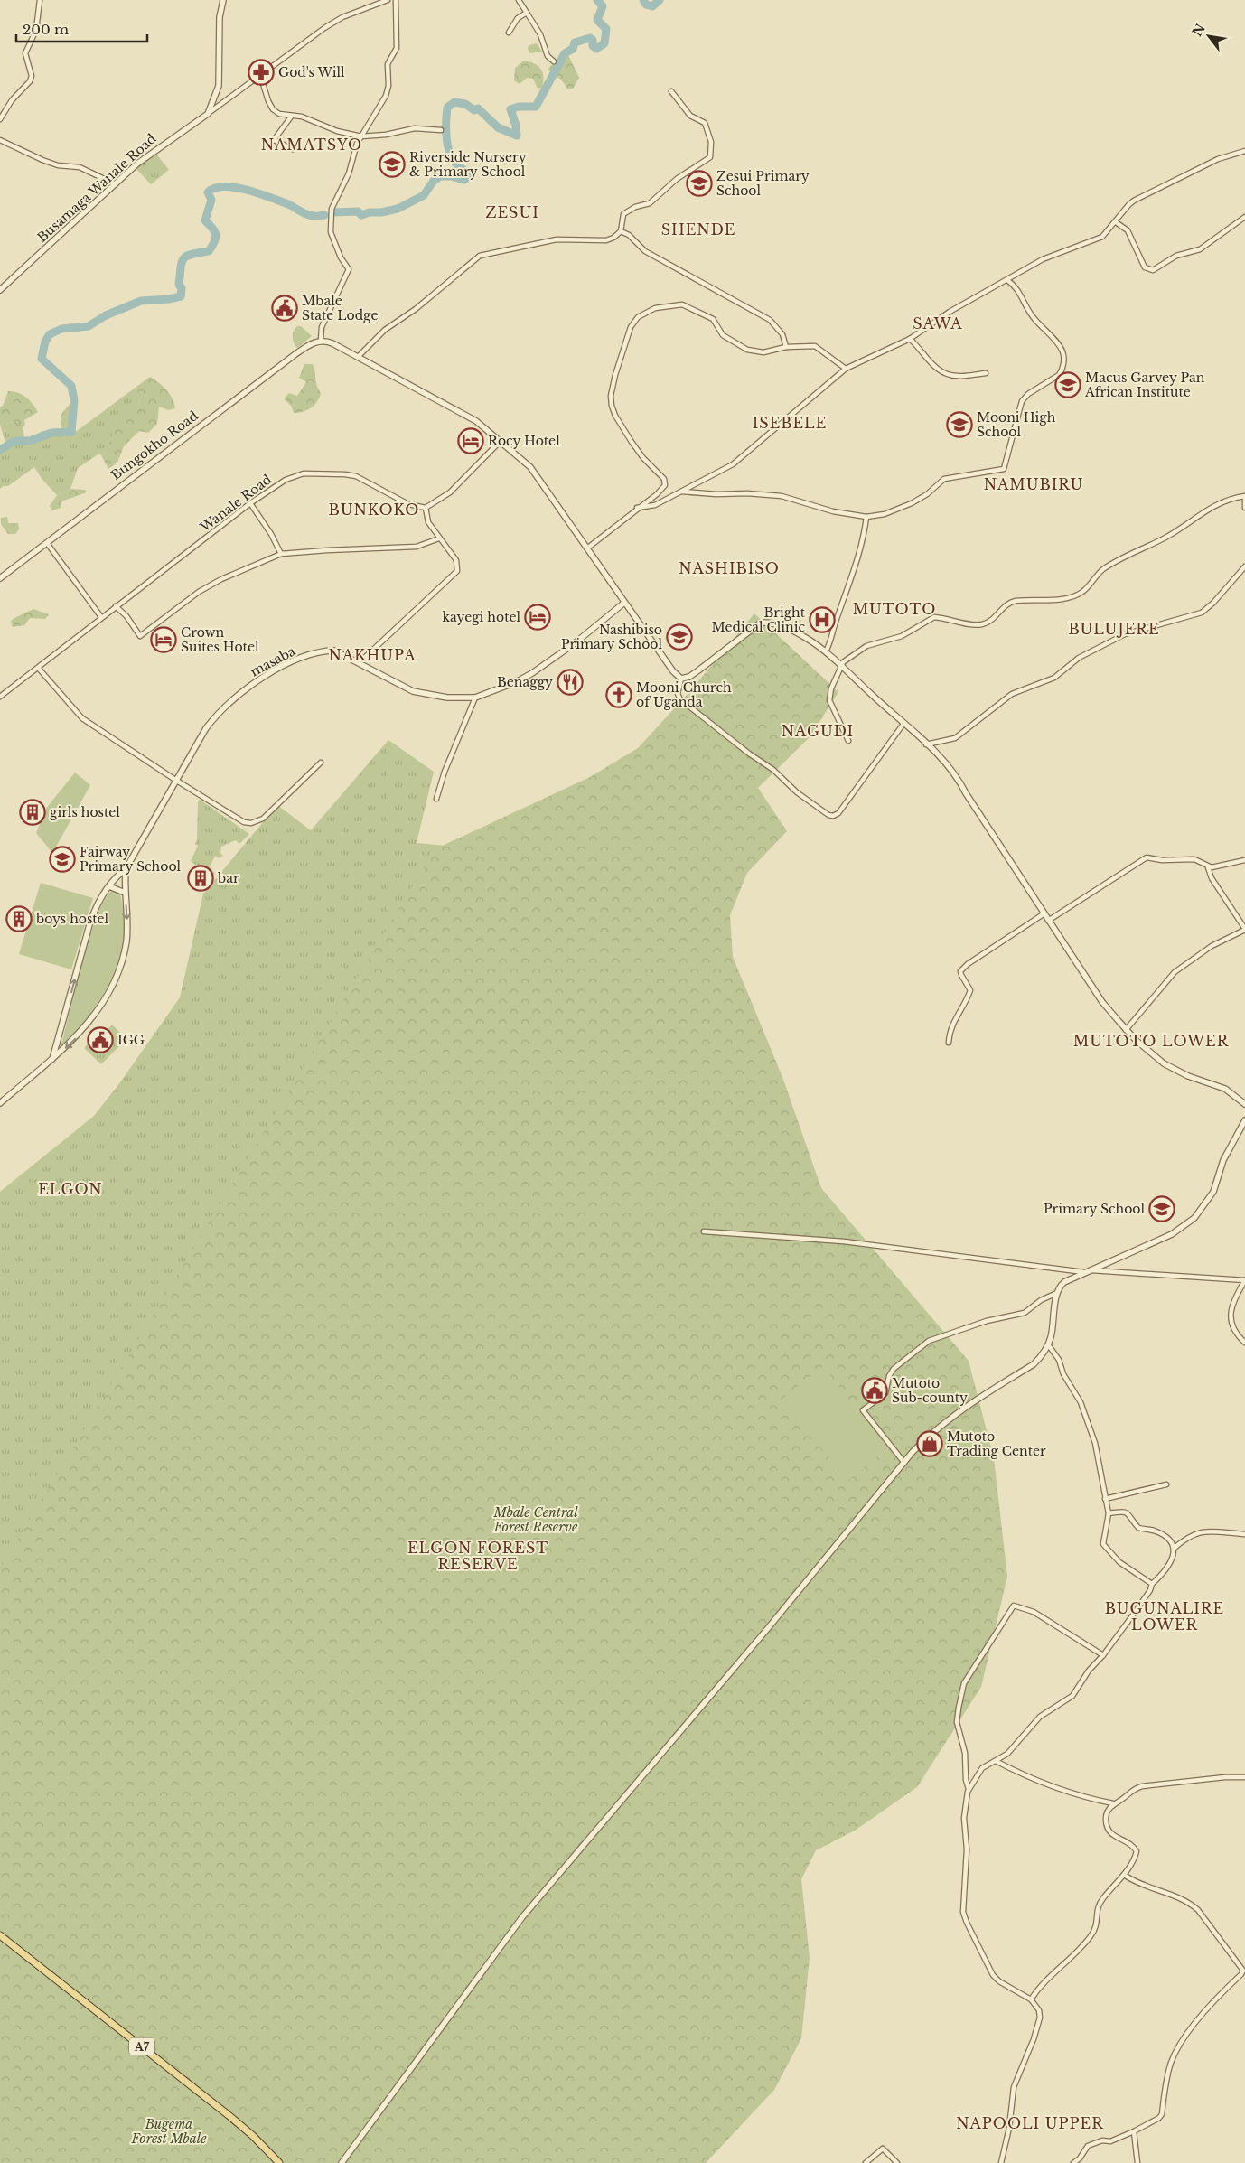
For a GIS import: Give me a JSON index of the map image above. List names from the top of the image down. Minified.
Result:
{"streets":{"main road":["A7"],"street":["Busamaga Wanale Road","Bungokho Road","Wanale Road","masaba"]},"districts":["NAMATSYO","ZESUI","SHENDE","SAWA","ISEBELE","NAMUBIRU","BUNKOKO","NASHIBISO","MUTOTO","BULUJERE","NAKHUPA","NAGUDI","MUTOTO LOWER","ELGON","ELGON FOREST RESERVE","BUGUNALIRE LOWER","NAPOOLI UPPER"],"parks":["Mbale Central Forest Reserve","Bugema Forest Mbale"],"places":{"pharmacy":["God's Will"],"school or university":["Riverside Nursery & Primary School","Zesui Primary School","Macus Garvey Pan African Institute","Mooni High School","Nashibiso Primary School","Fairway Primary School","Primary School"],"public building":["Mbale State Lodge","IGG","Mutoto Sub-county"],"hotel":["Rocy Hotel","kayegi hotel","Crown Suites Hotel"],"hospital":["Bright Medical Clinic"],"restaurant":["Benaggy"],"church":["Mooni Church of Uganda"],"building":["girls hostel","bar","boys hostel"],"shop":["Mutoto Trading Center"]},"scale_bar":"200 m","north":"top left"}
